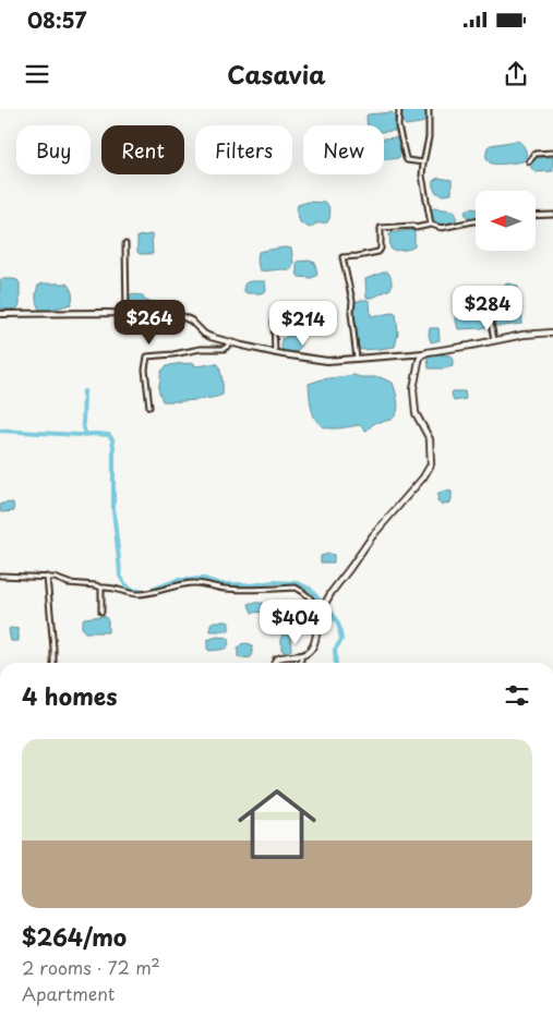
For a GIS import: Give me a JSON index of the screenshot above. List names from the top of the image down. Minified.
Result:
{"north":"left","page":{"status":"08:57","header":"Casavia","chip":["Buy","Rent","Filters","New"],"price":["$284","$264","$214","$404"],"heading":"4 homes","list":[{"name":"$264/mo","note":"2 rooms · 72 m² · Apartment"}]}}
